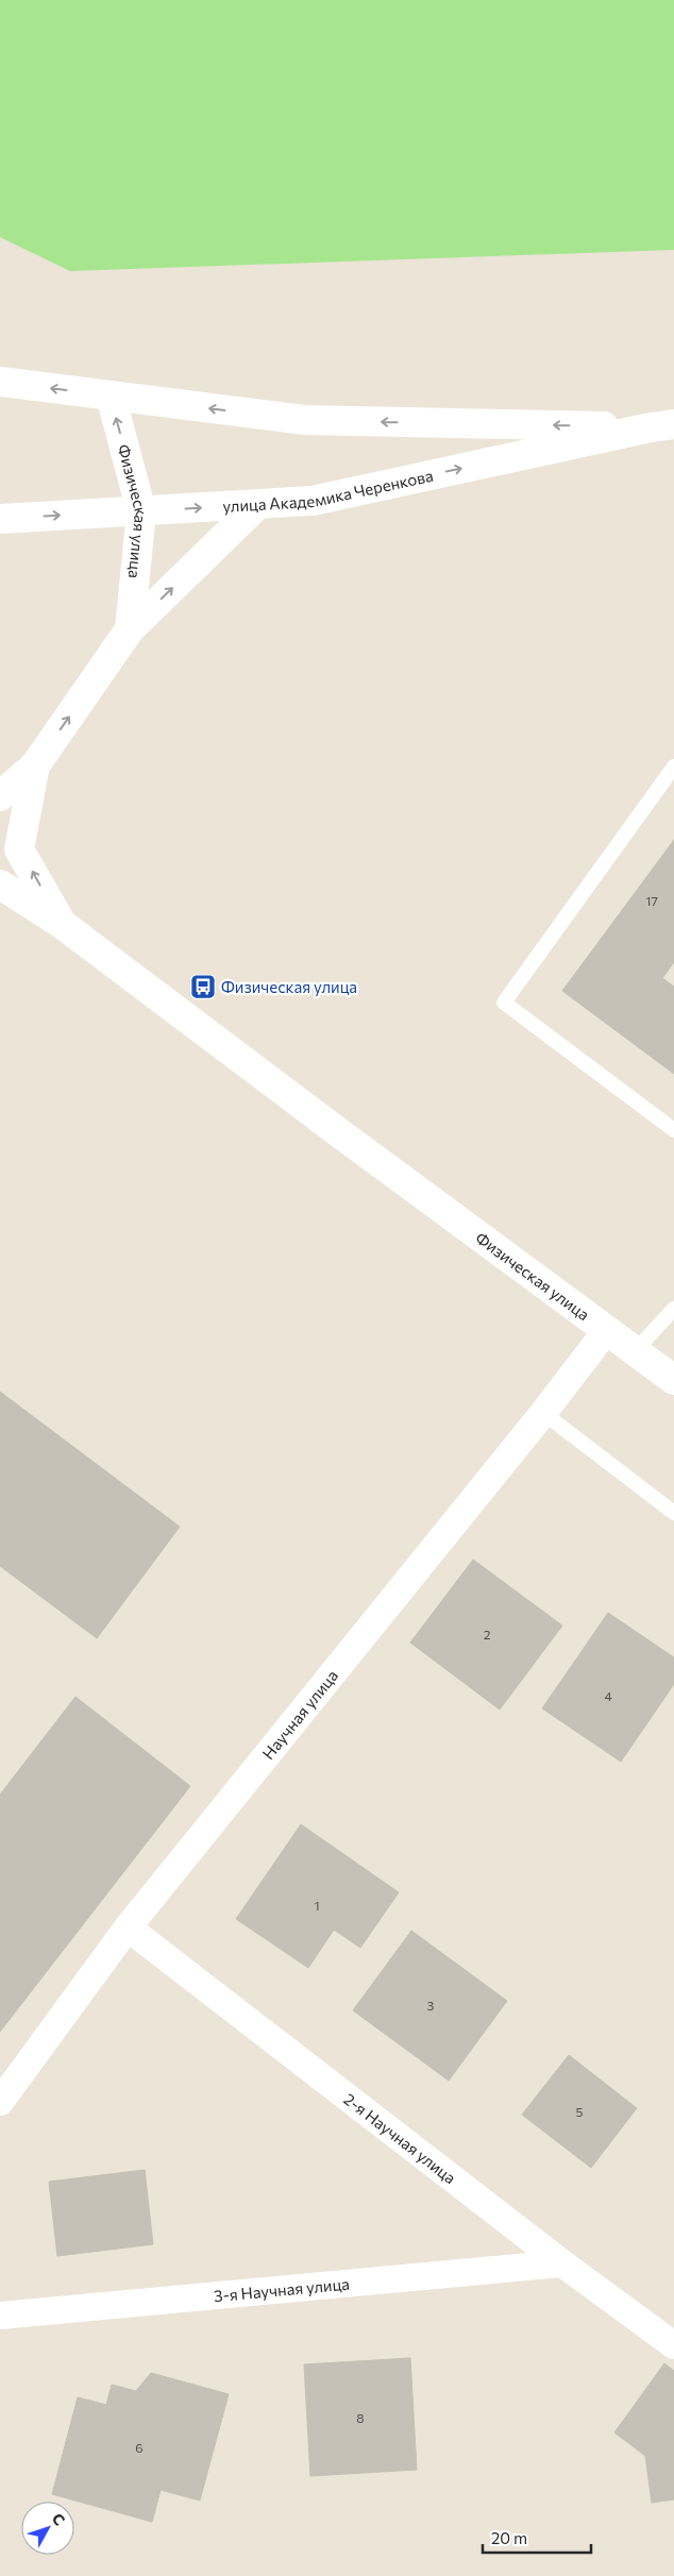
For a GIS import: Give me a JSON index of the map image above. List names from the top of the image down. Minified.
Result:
{"streets":{"street":["улица Академика Черенкова","Физическая улица","Научная улица","2-я Научная улица","3-я Научная улица"]},"crossings":[["улица Академика Черенкова","Физическая улица"],["Физическая улица","Научная улица"],["Научная улица","2-я Научная улица"],["2-я Научная улица","3-я Научная улица"]],"places":{"bus stop":["Физическая улица"]},"house_numbers":["17","2","4","1","3","5","8","6"],"scale_bar":"20 m","north":"top right"}
